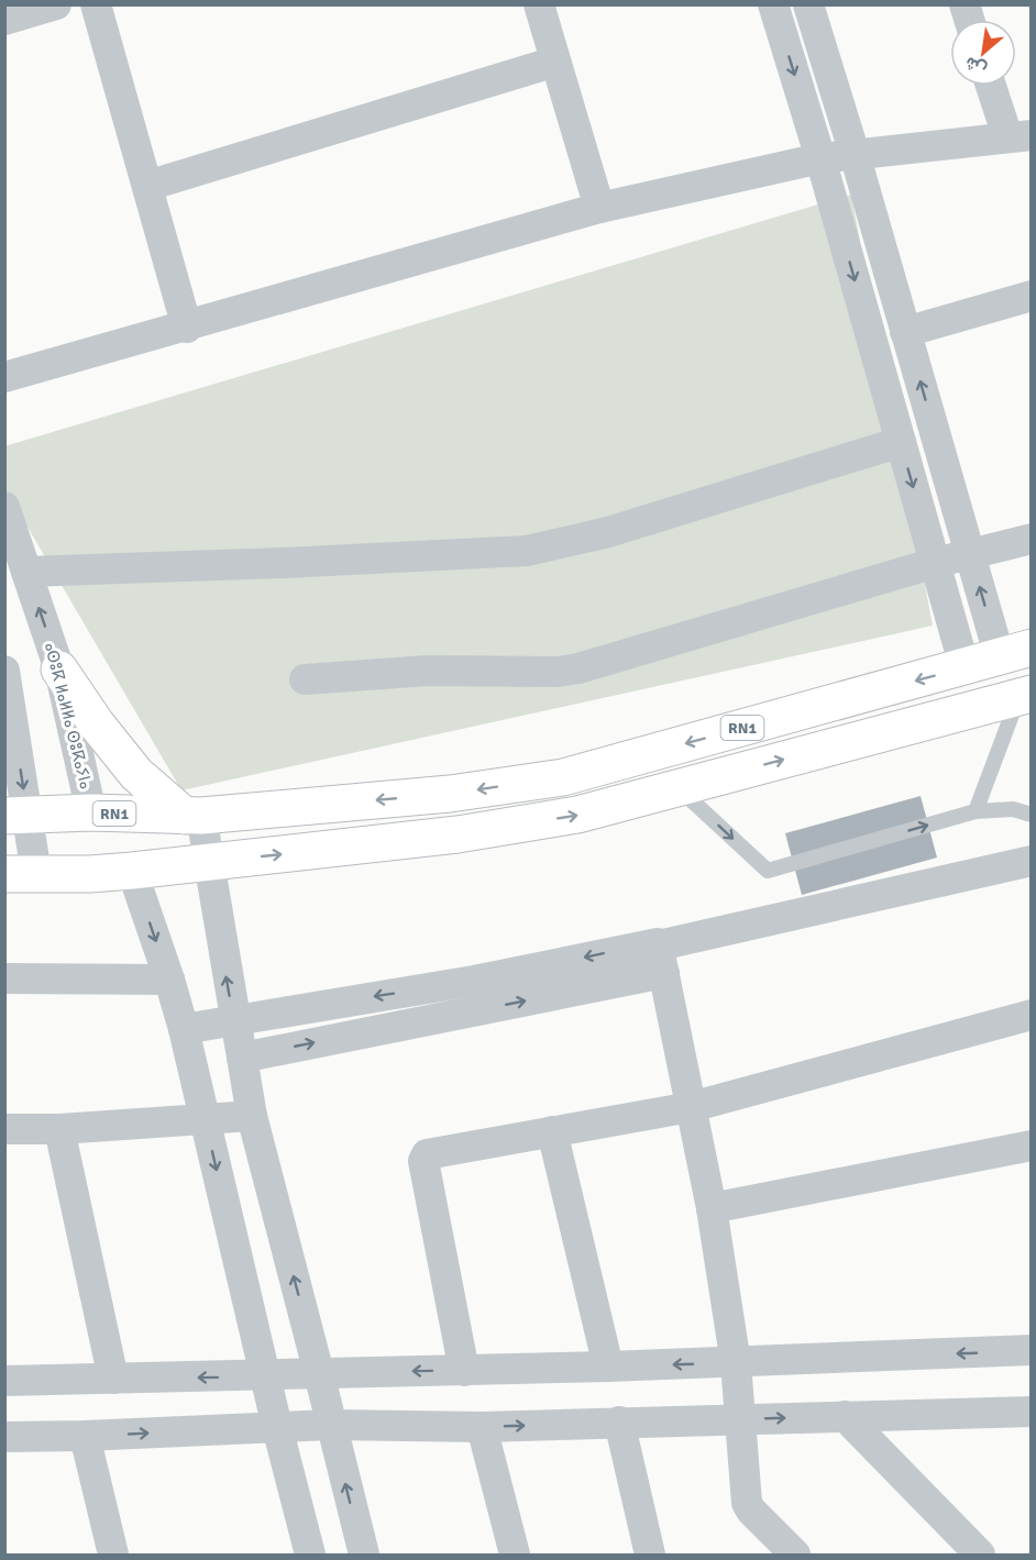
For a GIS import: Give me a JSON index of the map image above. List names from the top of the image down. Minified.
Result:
{"streets":{"main road":["RN1"],"street":["ⴰⵙⵓⴽ ⵍⴰⵍⵍⴰ ⵙⵓⴽⴰⵢⵏⴰ"]},"crossings":[["ⴰⵙⵓⴽ ⵍⴰⵍⵍⴰ ⵙⵓⴽⴰⵢⵏⴰ","RN1"]],"north":"bottom left"}
